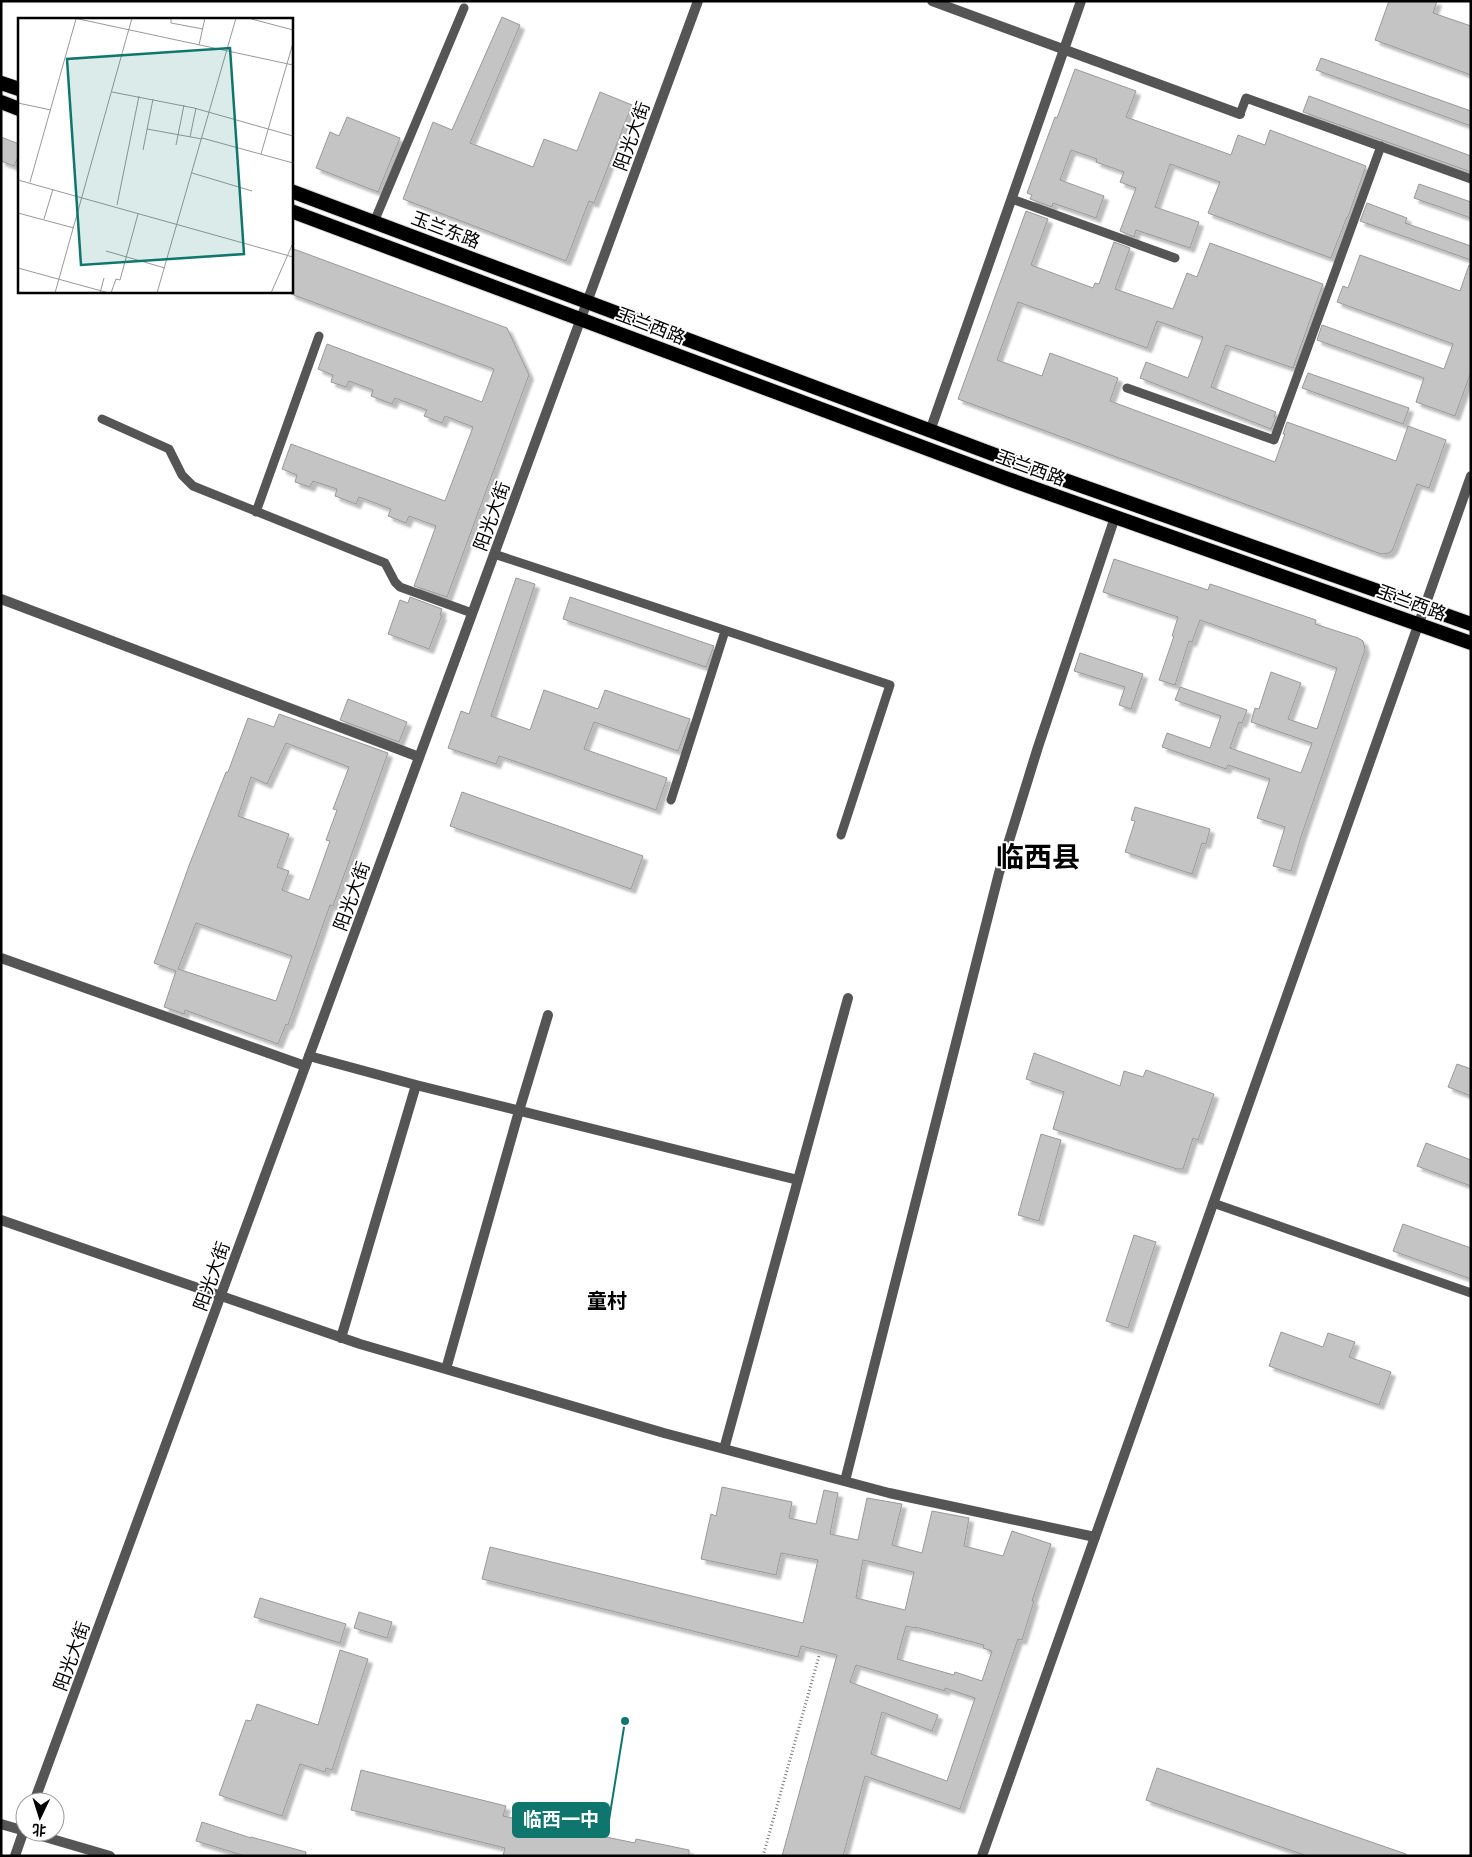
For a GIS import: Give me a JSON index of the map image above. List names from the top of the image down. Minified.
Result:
{"streets":{"highway":["玉兰东路","玉兰西路"],"street":["阳光大街"]},"crossings":[["阳光大街","玉兰东路"],["阳光大街","玉兰西路"],["玉兰东路","玉兰西路"]],"districts":["临西县","童村"],"places":["临西一中"],"north":"bottom"}
